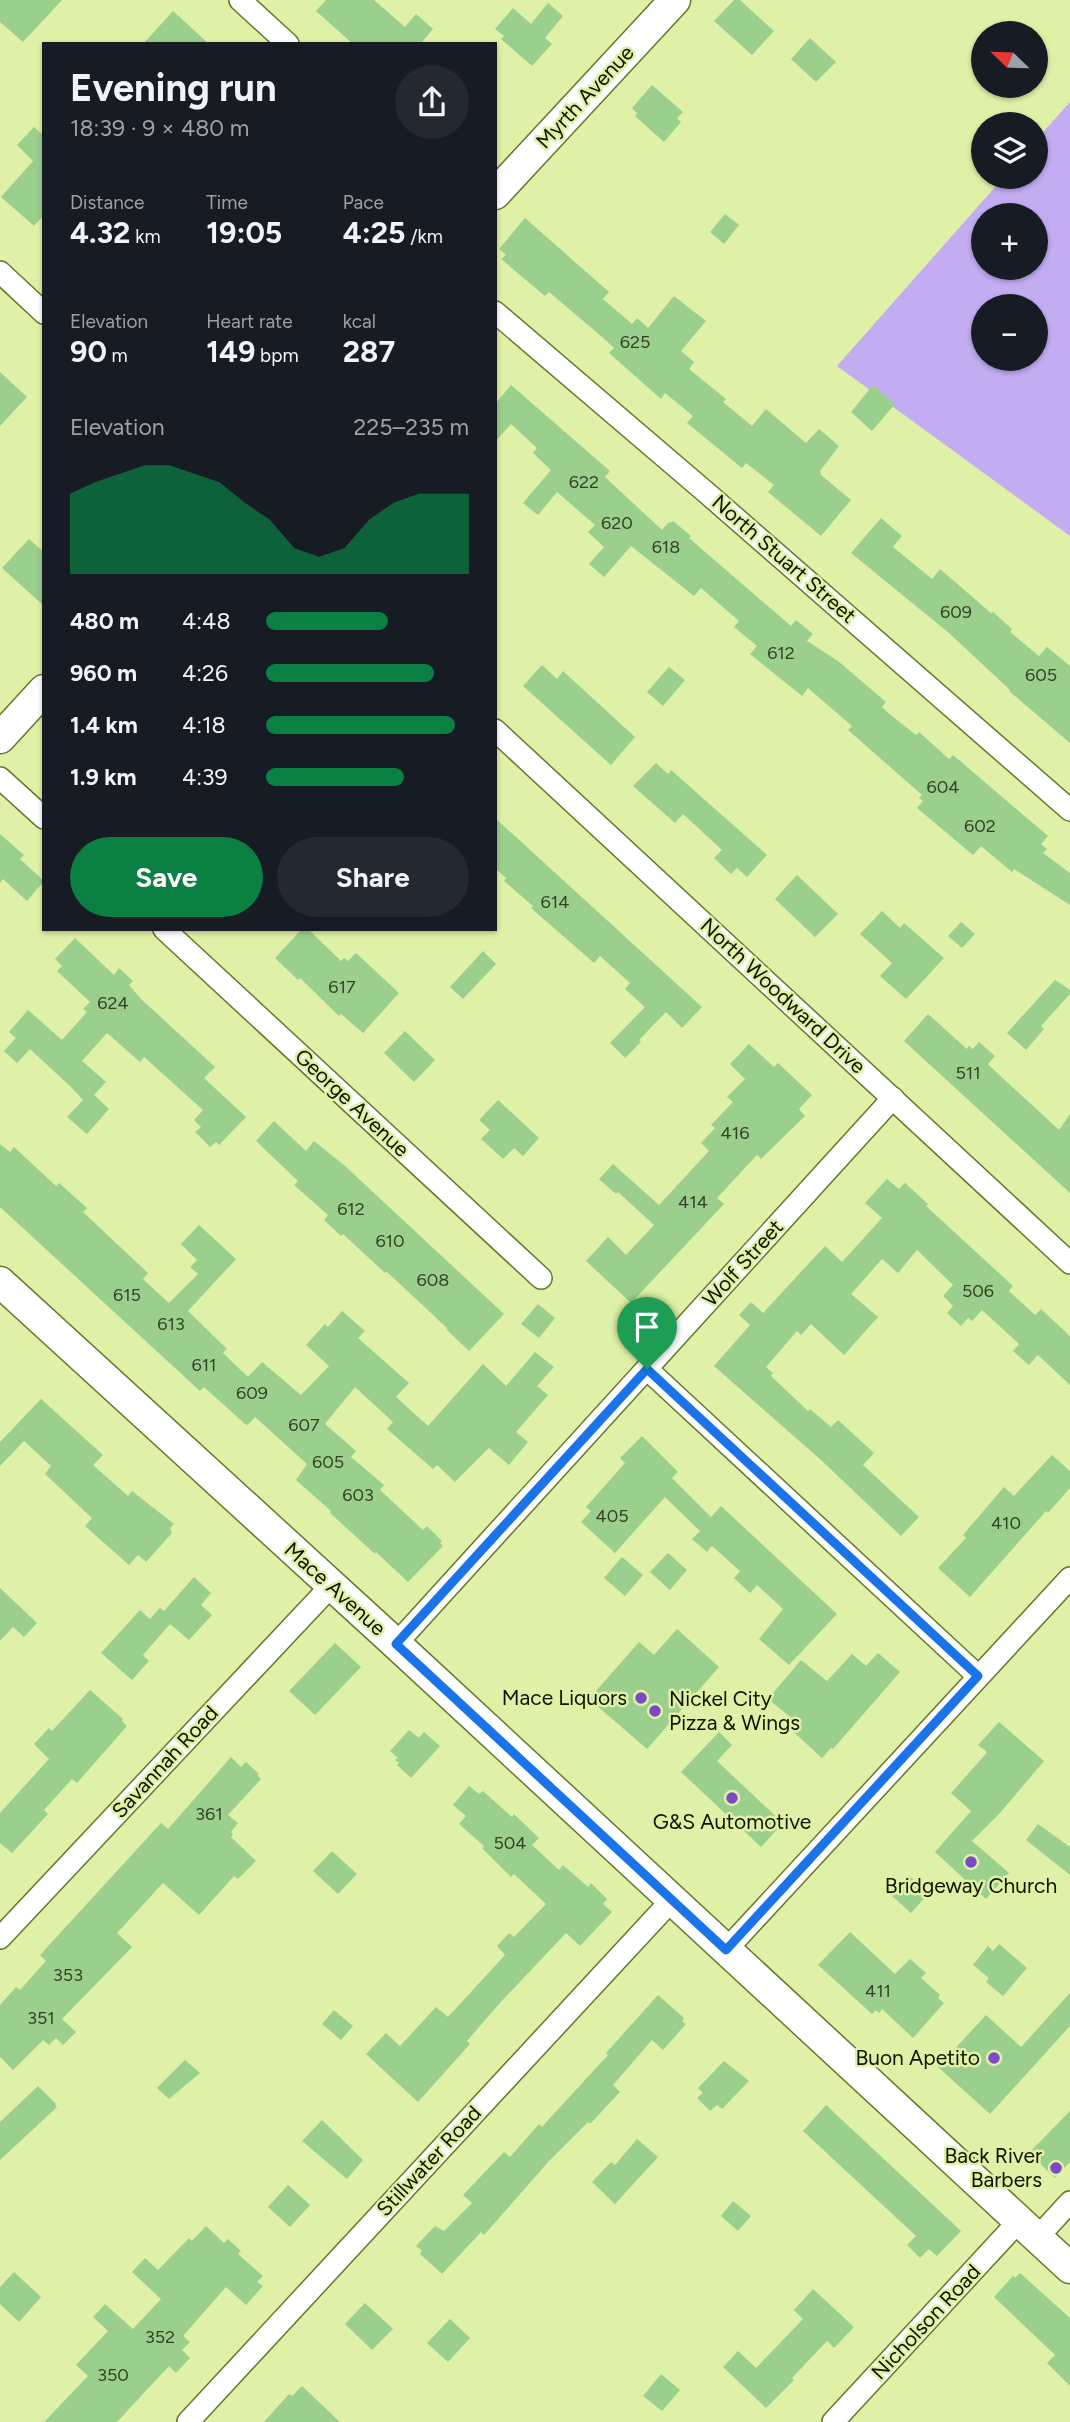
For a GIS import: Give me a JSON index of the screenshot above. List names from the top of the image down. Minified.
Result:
{"streets":{"main road":["Myrth Avenue","Mace Avenue"],"street":["North Stuart Street","North Woodward Drive","George Avenue","Wolf Street","Savannah Road","Stillwater Road","Nicholson Road"]},"crossings":[["North Woodward Drive","Wolf Street"],["Wolf Street","Mace Avenue"],["Mace Avenue","Savannah Road"],["Mace Avenue","Stillwater Road"],["Mace Avenue","Nicholson Road"]],"places":["Mace Liquors","Nickel City Pizza & Wings","G&S Automotive","Bridgeway Church","Buon Apetito","Back River Barbers"],"house_numbers":["625","622","620","618","609","612","605","604","602","614","617","624","511","416","414","612","610","608","506","615","613","611","609","607","605","603","405","410","361","504","353","411","351","352","350"],"north":"top left","page":{"map_buttons":["+","−"],"heading":["Evening run","18:39 · 9 × 480 m"],"stats":[["Distance","4.32 km"],["Time","19:05"],["Pace","4:25 /km"],["Elevation","90 m"],["Heart rate","149 bpm"],["kcal","287"]],"chart":["Elevation","225–235 m"],"list":[{"name":"480 m","note":"4:48"},{"name":"960 m","note":"4:26"},{"name":"1.4 km","note":"4:18"},{"name":"1.9 km","note":"4:39"}],"buttons":["Save","Share"]}}
